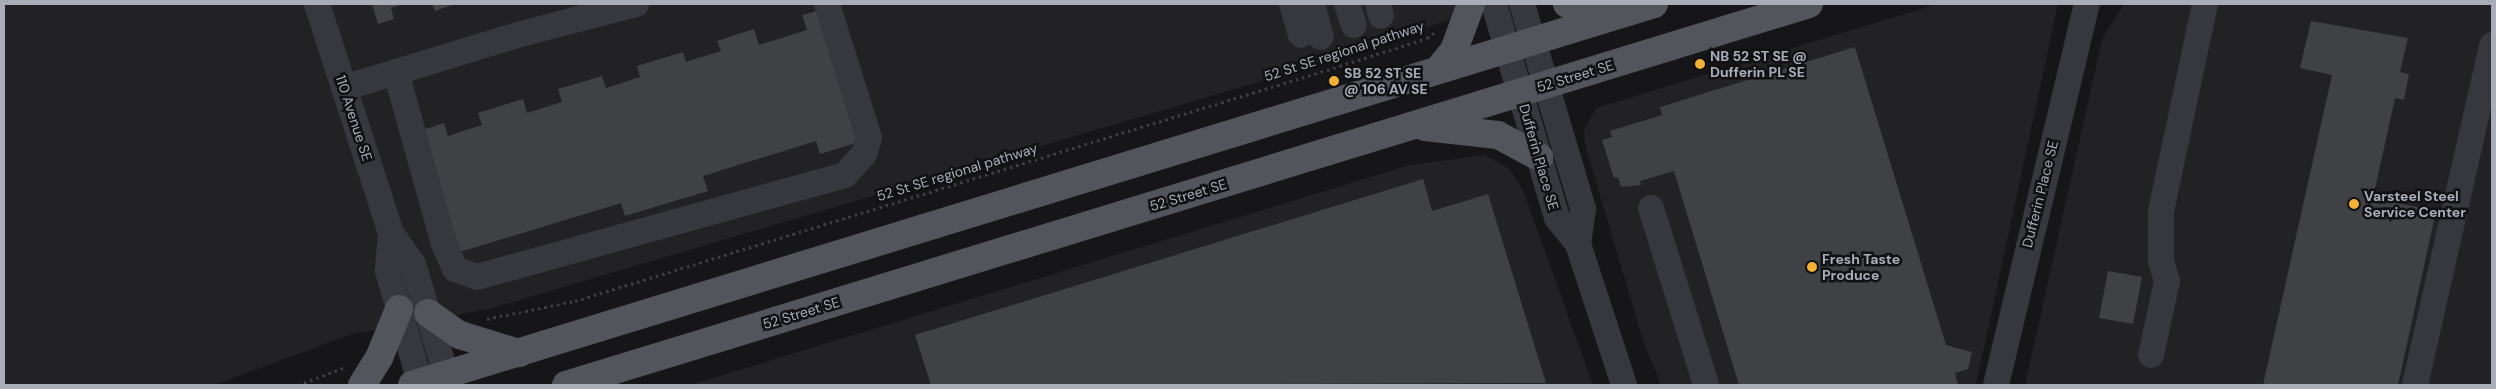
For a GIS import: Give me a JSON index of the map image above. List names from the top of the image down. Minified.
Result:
{"streets":{"main road":["52 Street SE"],"street":["110 Avenue SE","Dufferin Place SE"],"path":["52 St SE regional pathway"]},"crossings":[["52 Street SE","Dufferin Place SE"]],"places":["NB 52 ST SE @ Dufferin PL SE","SB 52 ST SE @ 106 AV SE","Varsteel Steel Service Center","Fresh Taste Produce"]}
